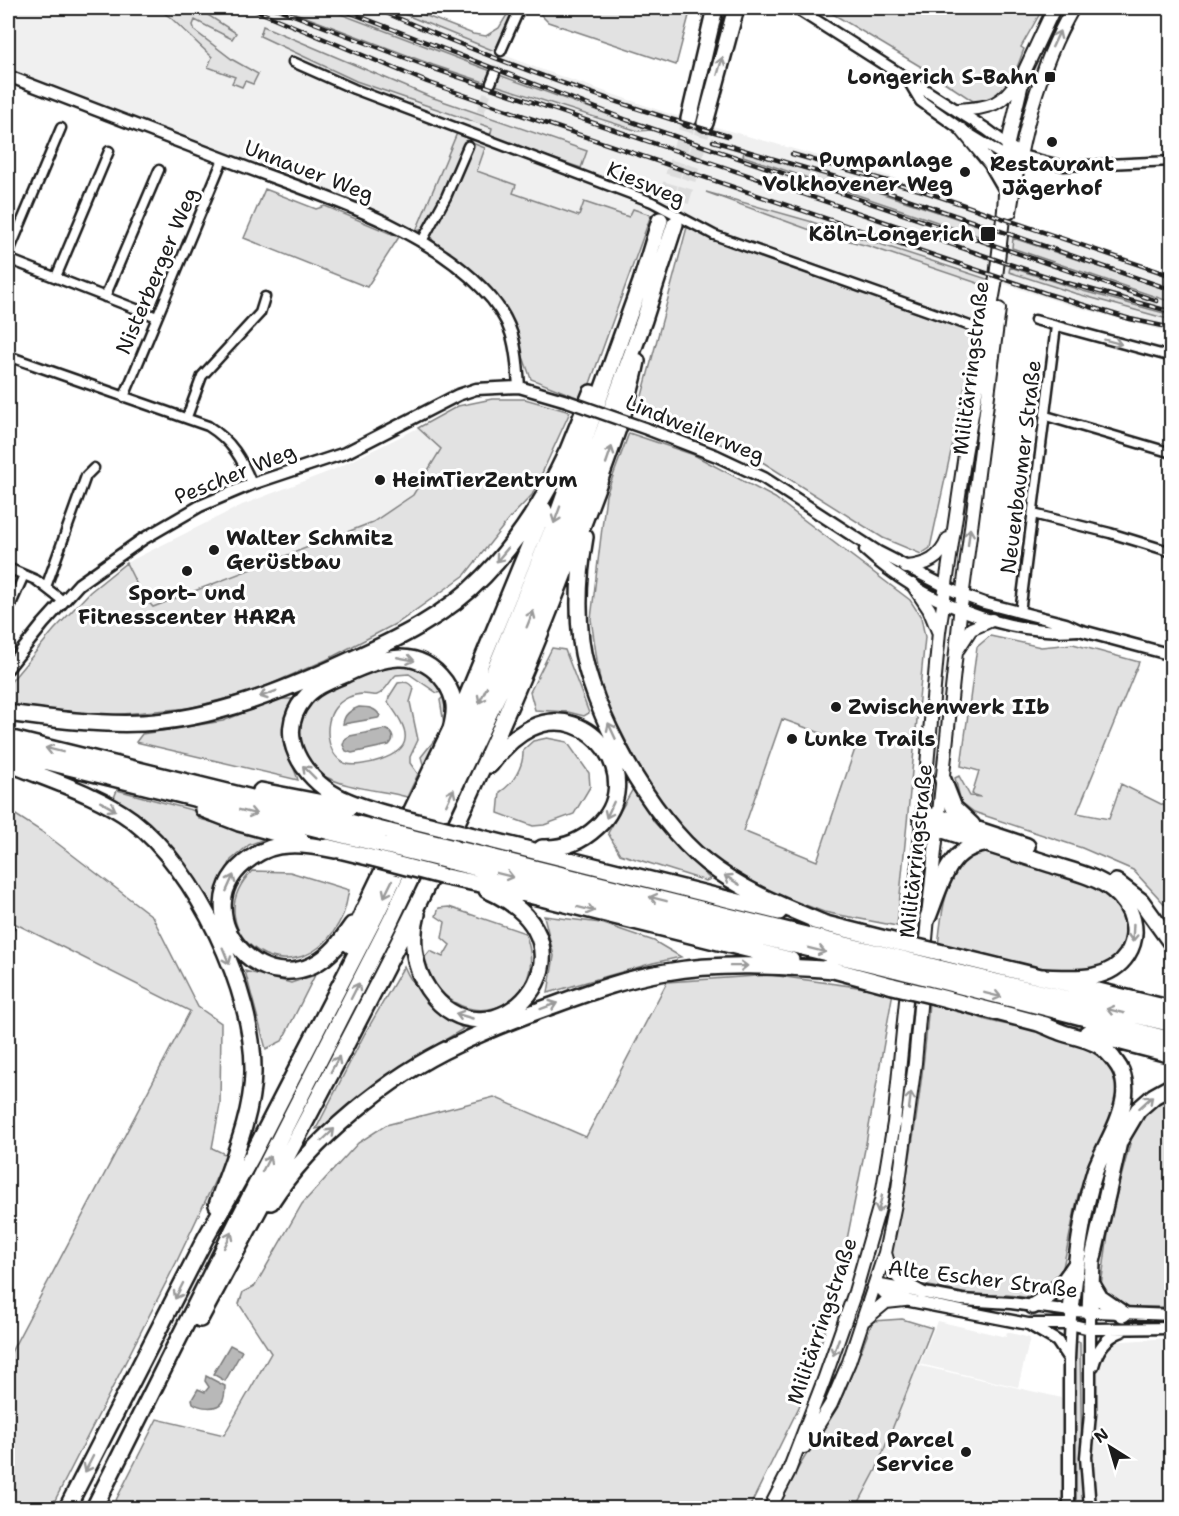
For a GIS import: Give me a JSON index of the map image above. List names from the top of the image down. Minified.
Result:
{"streets":{"main road":["Militärringstraße"],"street":["Unnauer Weg","Kiesweg","Nisterberger Weg","Lindweilerweg","Neuenbaumer Straße","Pescher Weg","Alte Escher Straße"]},"crossings":[["Unnauer Weg","Nisterberger Weg"],["Unnauer Weg","Lindweilerweg"],["Unnauer Weg","Pescher Weg"],["Kiesweg","Militärringstraße"],["Militärringstraße","Lindweilerweg"],["Militärringstraße","Alte Escher Straße"],["Lindweilerweg","Neuenbaumer Straße"],["Lindweilerweg","Pescher Weg"]],"places":{"transit":["Longerich S-Bahn","Köln-Longerich"],"other":["Restaurant Jägerhof","Pumpanlage Volkhovener Weg","HeimTierZentrum","Walter Schmitz Gerüstbau","Sport- und Fitnesscenter HARA","Zwischenwerk IIb","Lunke Trails","United Parcel Service"]},"north":"top left"}
